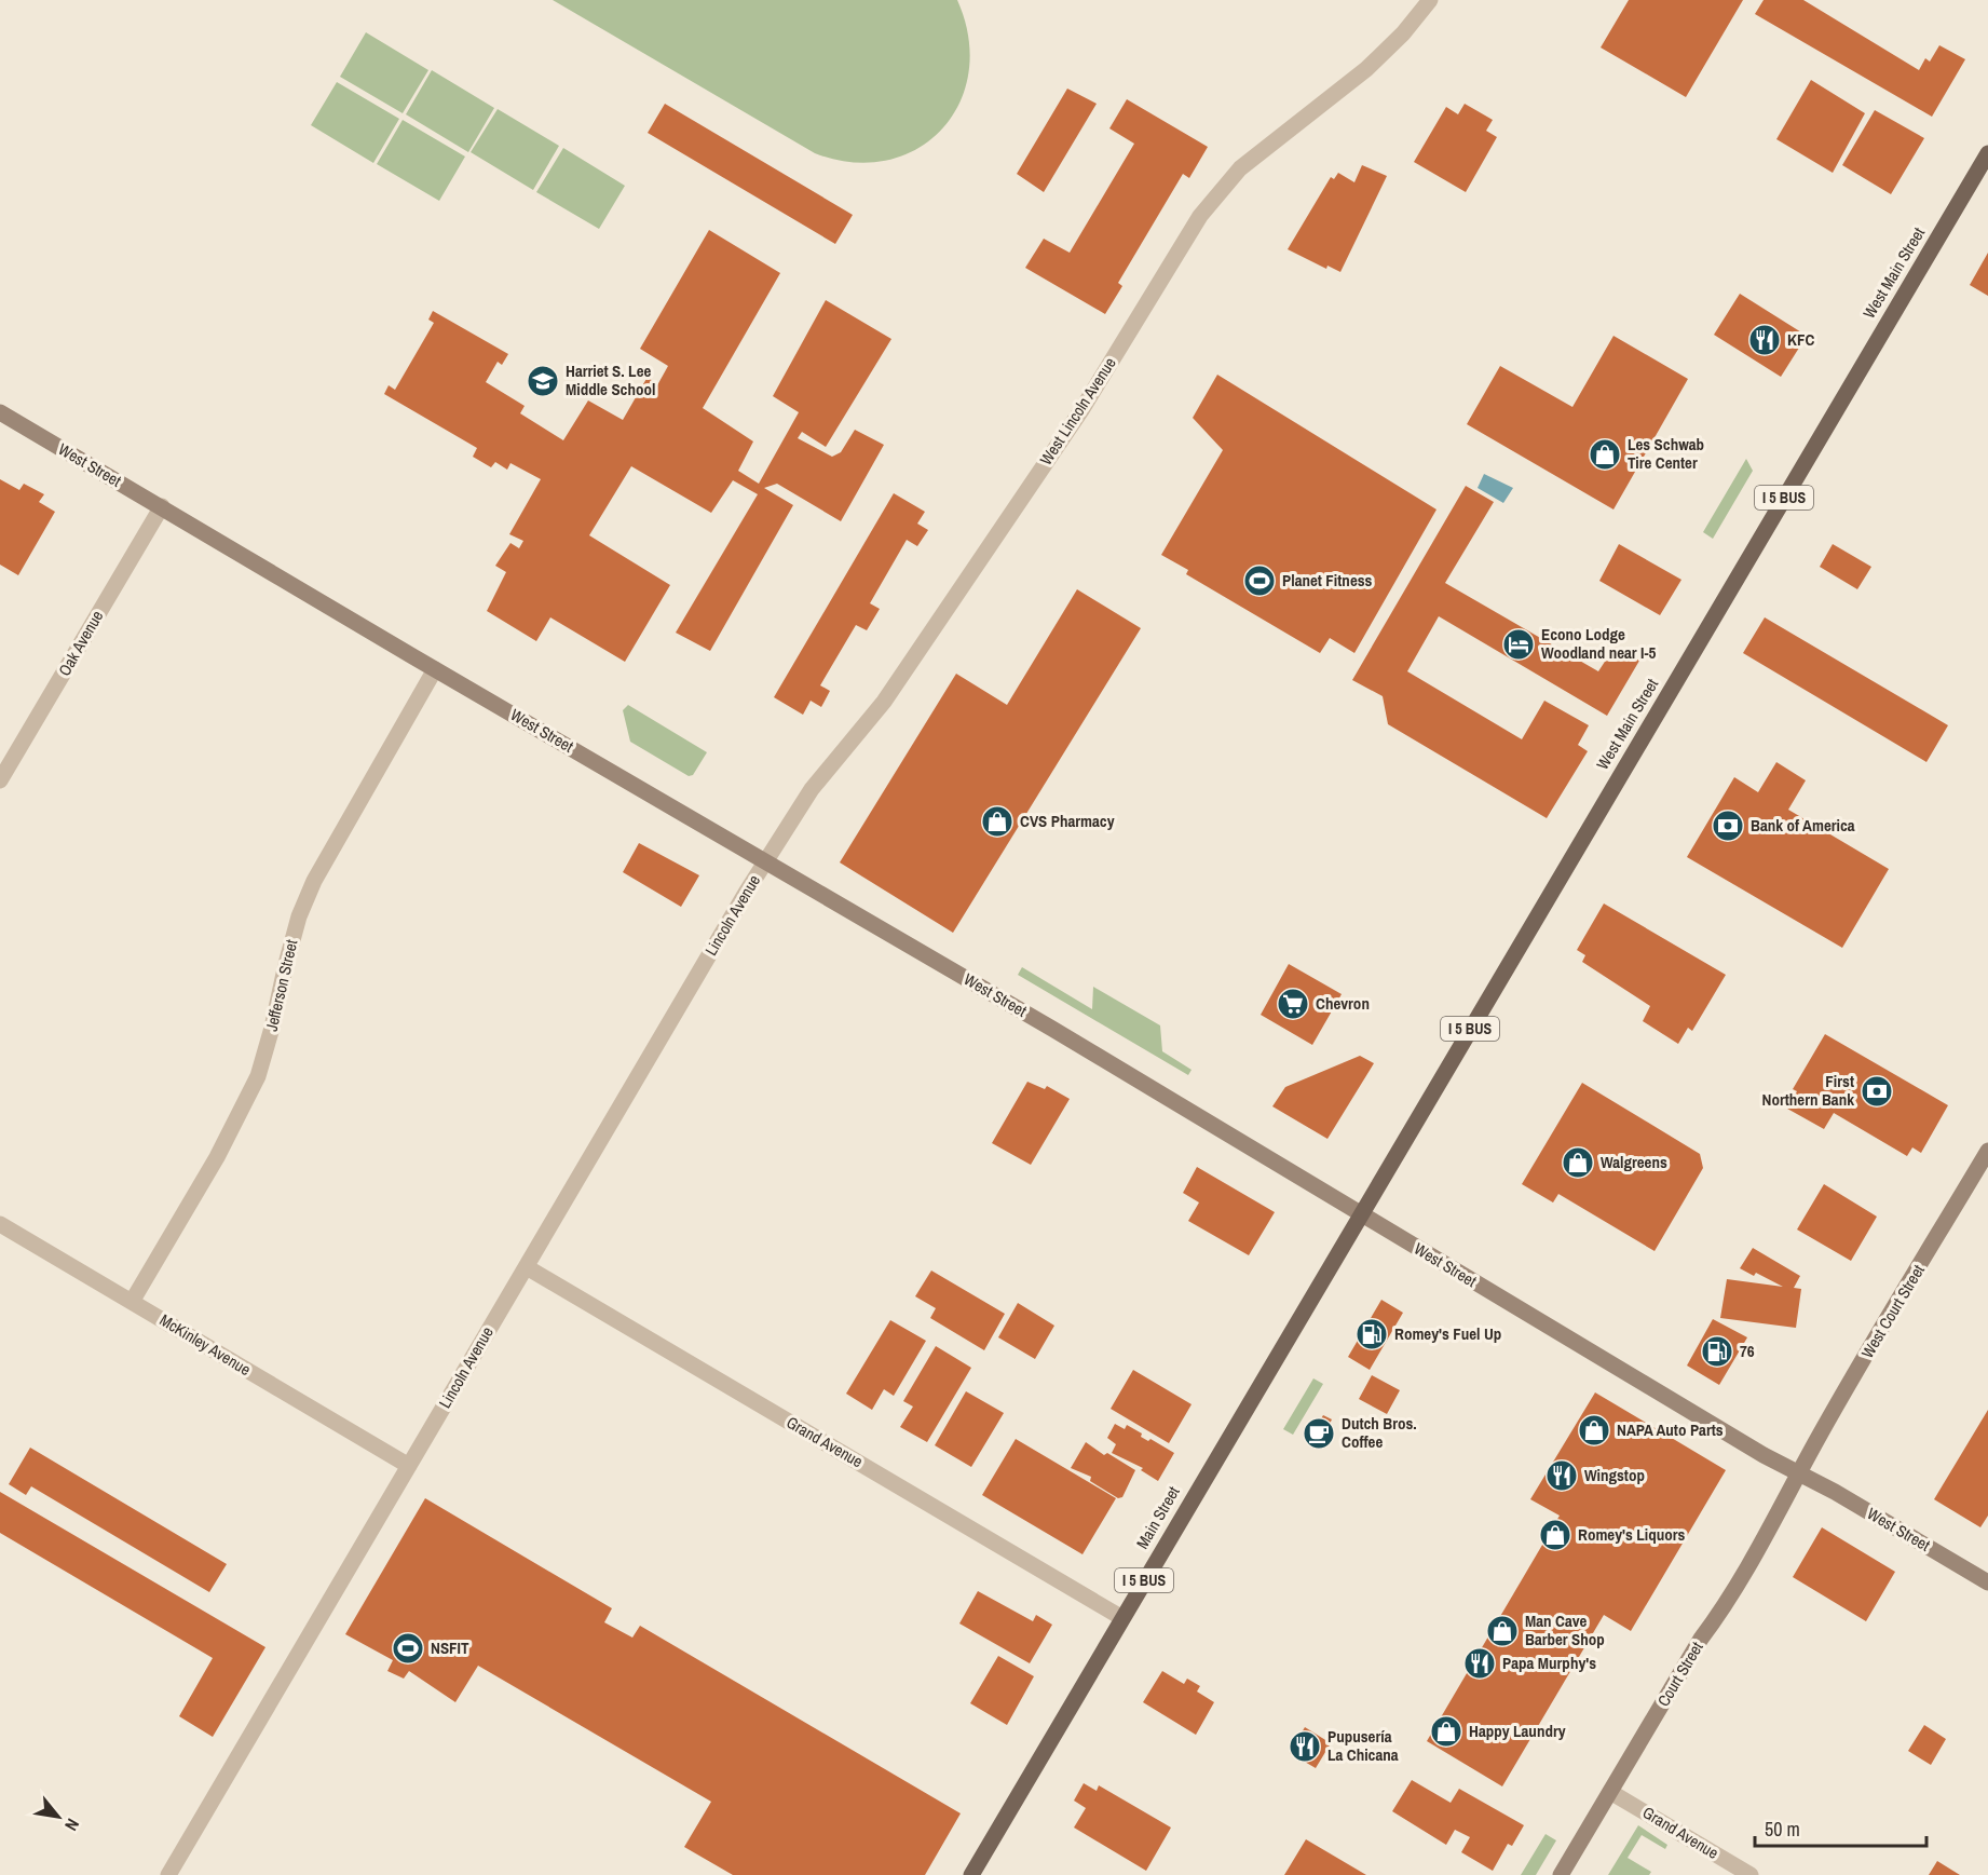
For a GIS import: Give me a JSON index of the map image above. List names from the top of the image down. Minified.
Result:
{"streets":{"main road":["West Main Street","West Street","I 5 BUS","West Court Street","Main Street","Court Street"],"street":["West Lincoln Avenue","Oak Avenue","Lincoln Avenue","Jefferson Street","McKinley Avenue","Grand Avenue"]},"crossings":[["West Main Street","West Street"],["West Main Street","Main Street"],["West Lincoln Avenue","West Street"],["West Lincoln Avenue","Lincoln Avenue"],["West Street","Oak Avenue"],["West Street","Lincoln Avenue"],["West Street","Jefferson Street"],["West Street","West Court Street"],["West Street","Main Street"],["West Street","Court Street"],["Lincoln Avenue","McKinley Avenue"],["Lincoln Avenue","Grand Avenue"],["Jefferson Street","McKinley Avenue"],["West Court Street","Court Street"],["Grand Avenue","Main Street"],["Grand Avenue","Court Street"]],"places":{"restaurant":["KFC","Wingstop","Papa Murphy's","Pupusería La Chicana"],"school or university":["Harriet S. Lee Middle School"],"shop":["Les Schwab Tire Center","CVS Pharmacy","Walgreens","NAPA Auto Parts","Romey's Liquors","Man Cave Barber Shop","Happy Laundry"],"sports":["Planet Fitness","NSFIT"],"hotel":["Econo Lodge Woodland near I-5"],"bank":["Bank of America","First Northern Bank"],"supermarket":["Chevron"],"fuel station":["Romey's Fuel Up","76"],"cafe":["Dutch Bros. Coffee"]},"scale_bar":"50 m","north":"bottom right"}
